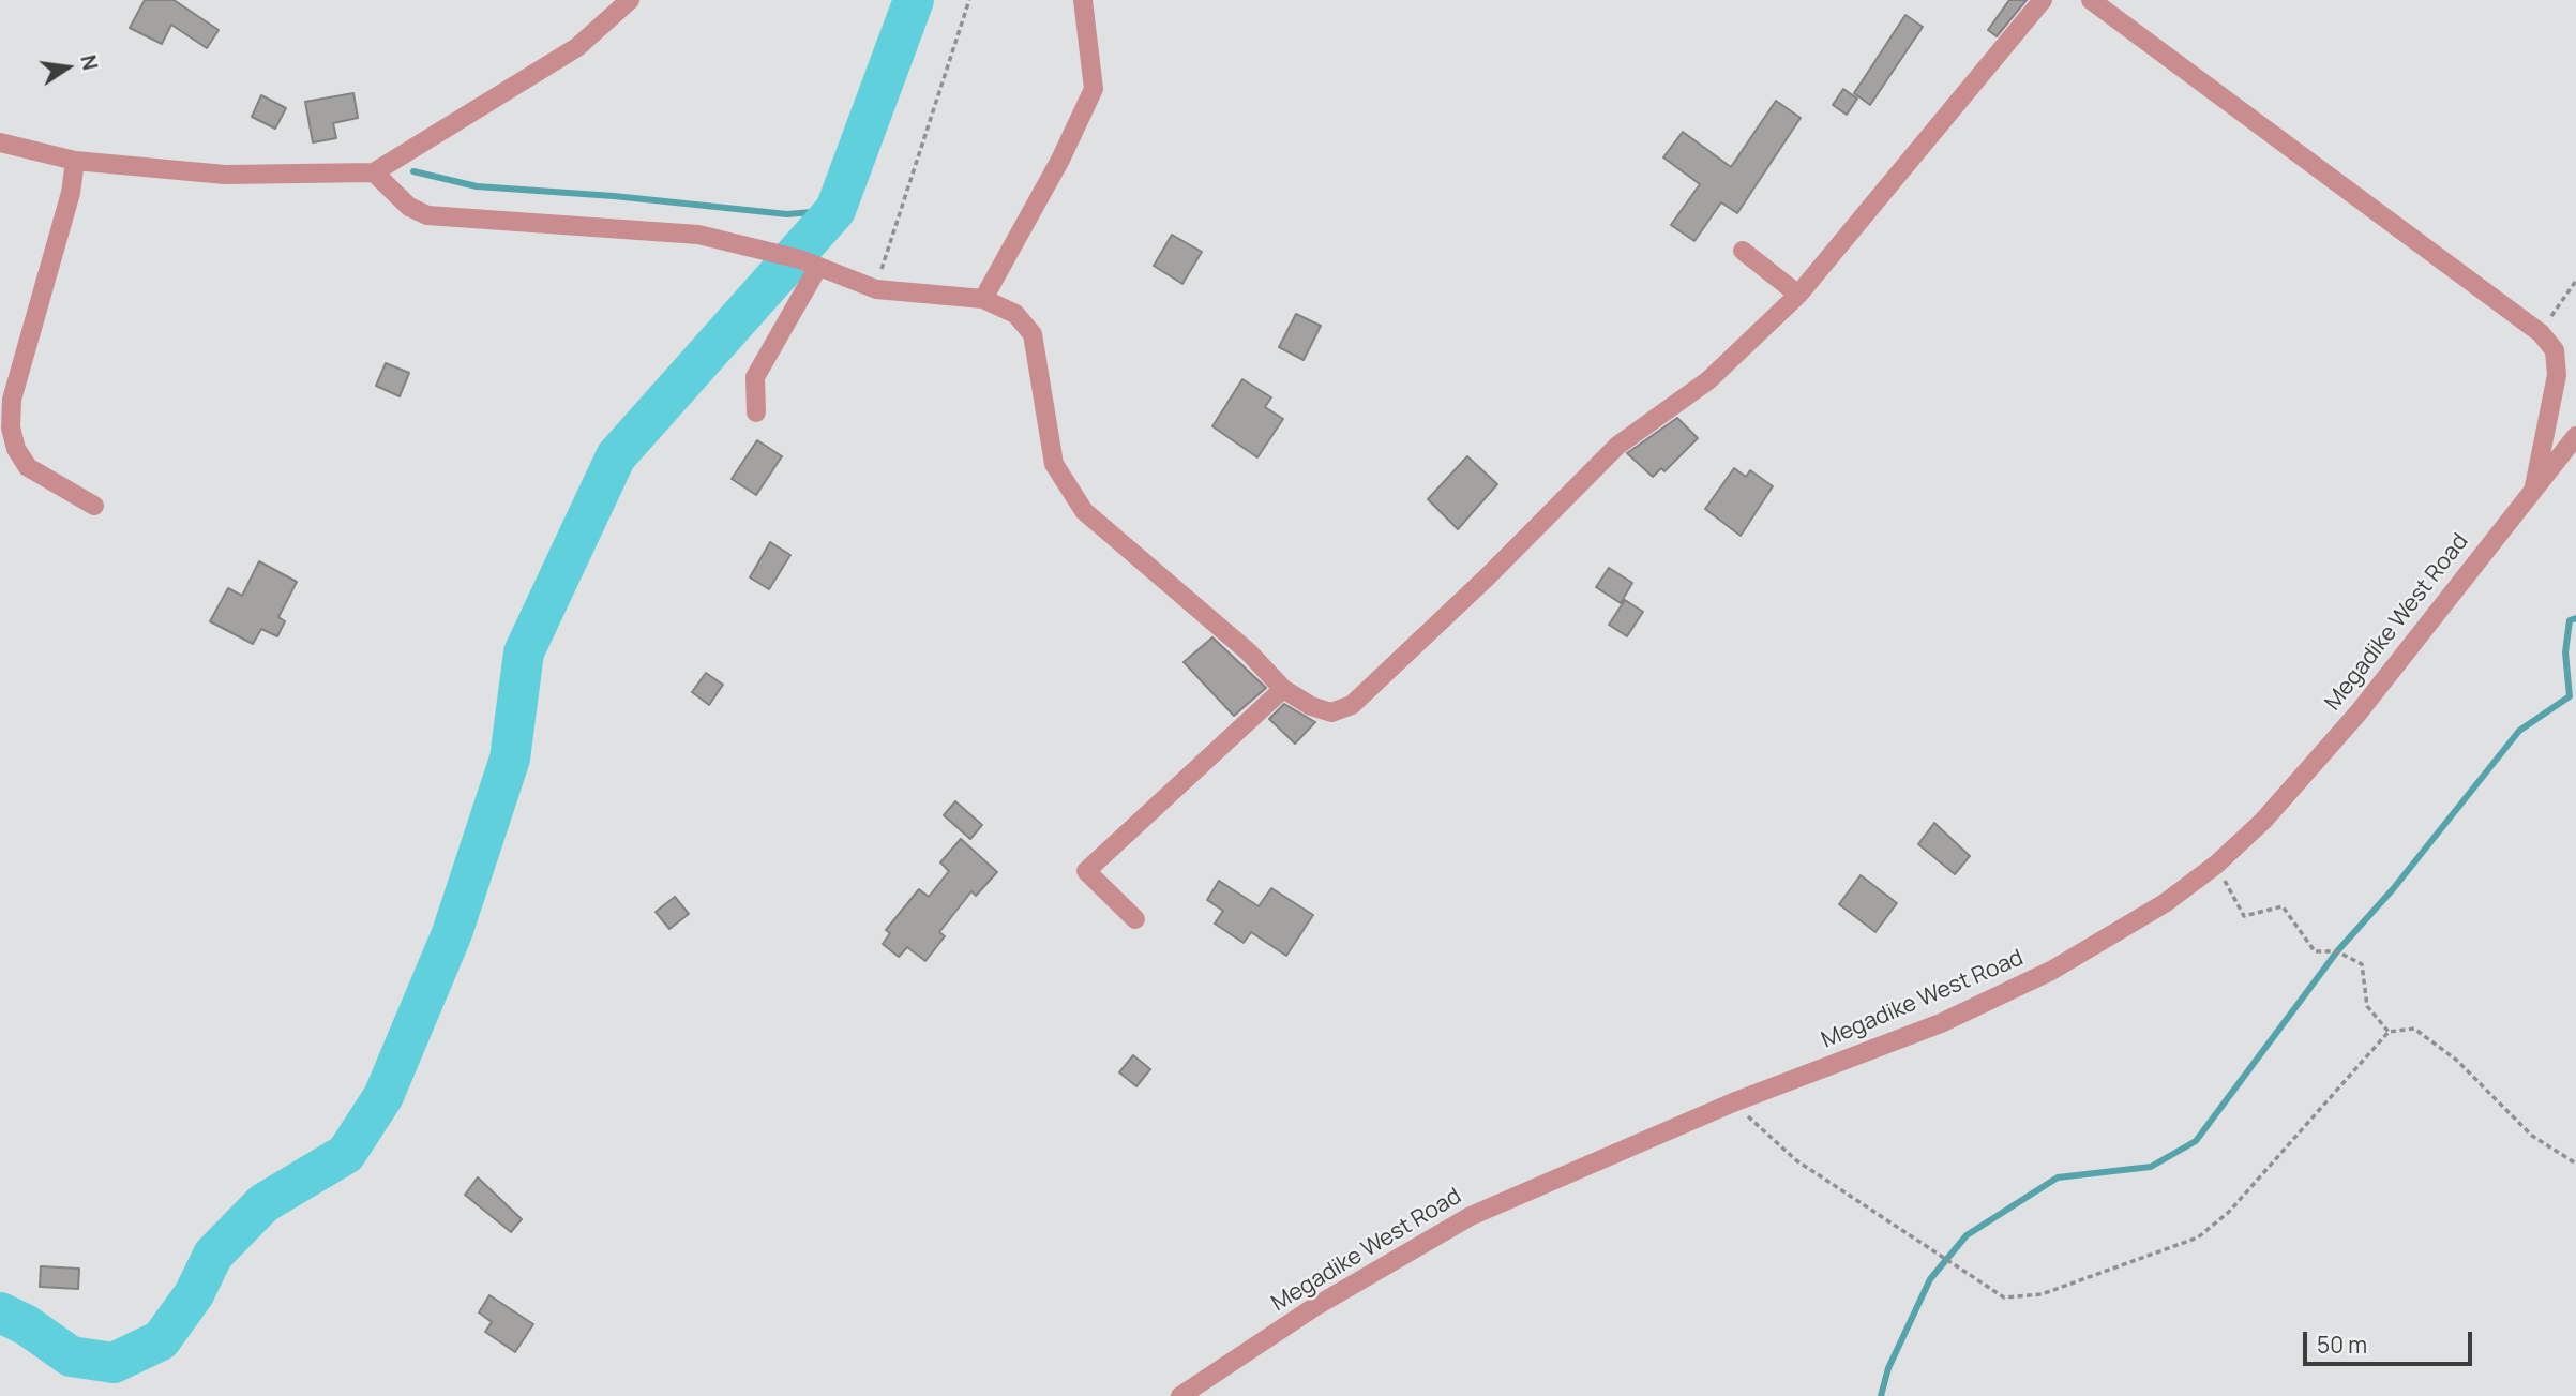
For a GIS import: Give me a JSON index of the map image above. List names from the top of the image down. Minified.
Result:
{"streets":{"street":["Megadike West Road"]},"scale_bar":"50 m","north":"right"}
